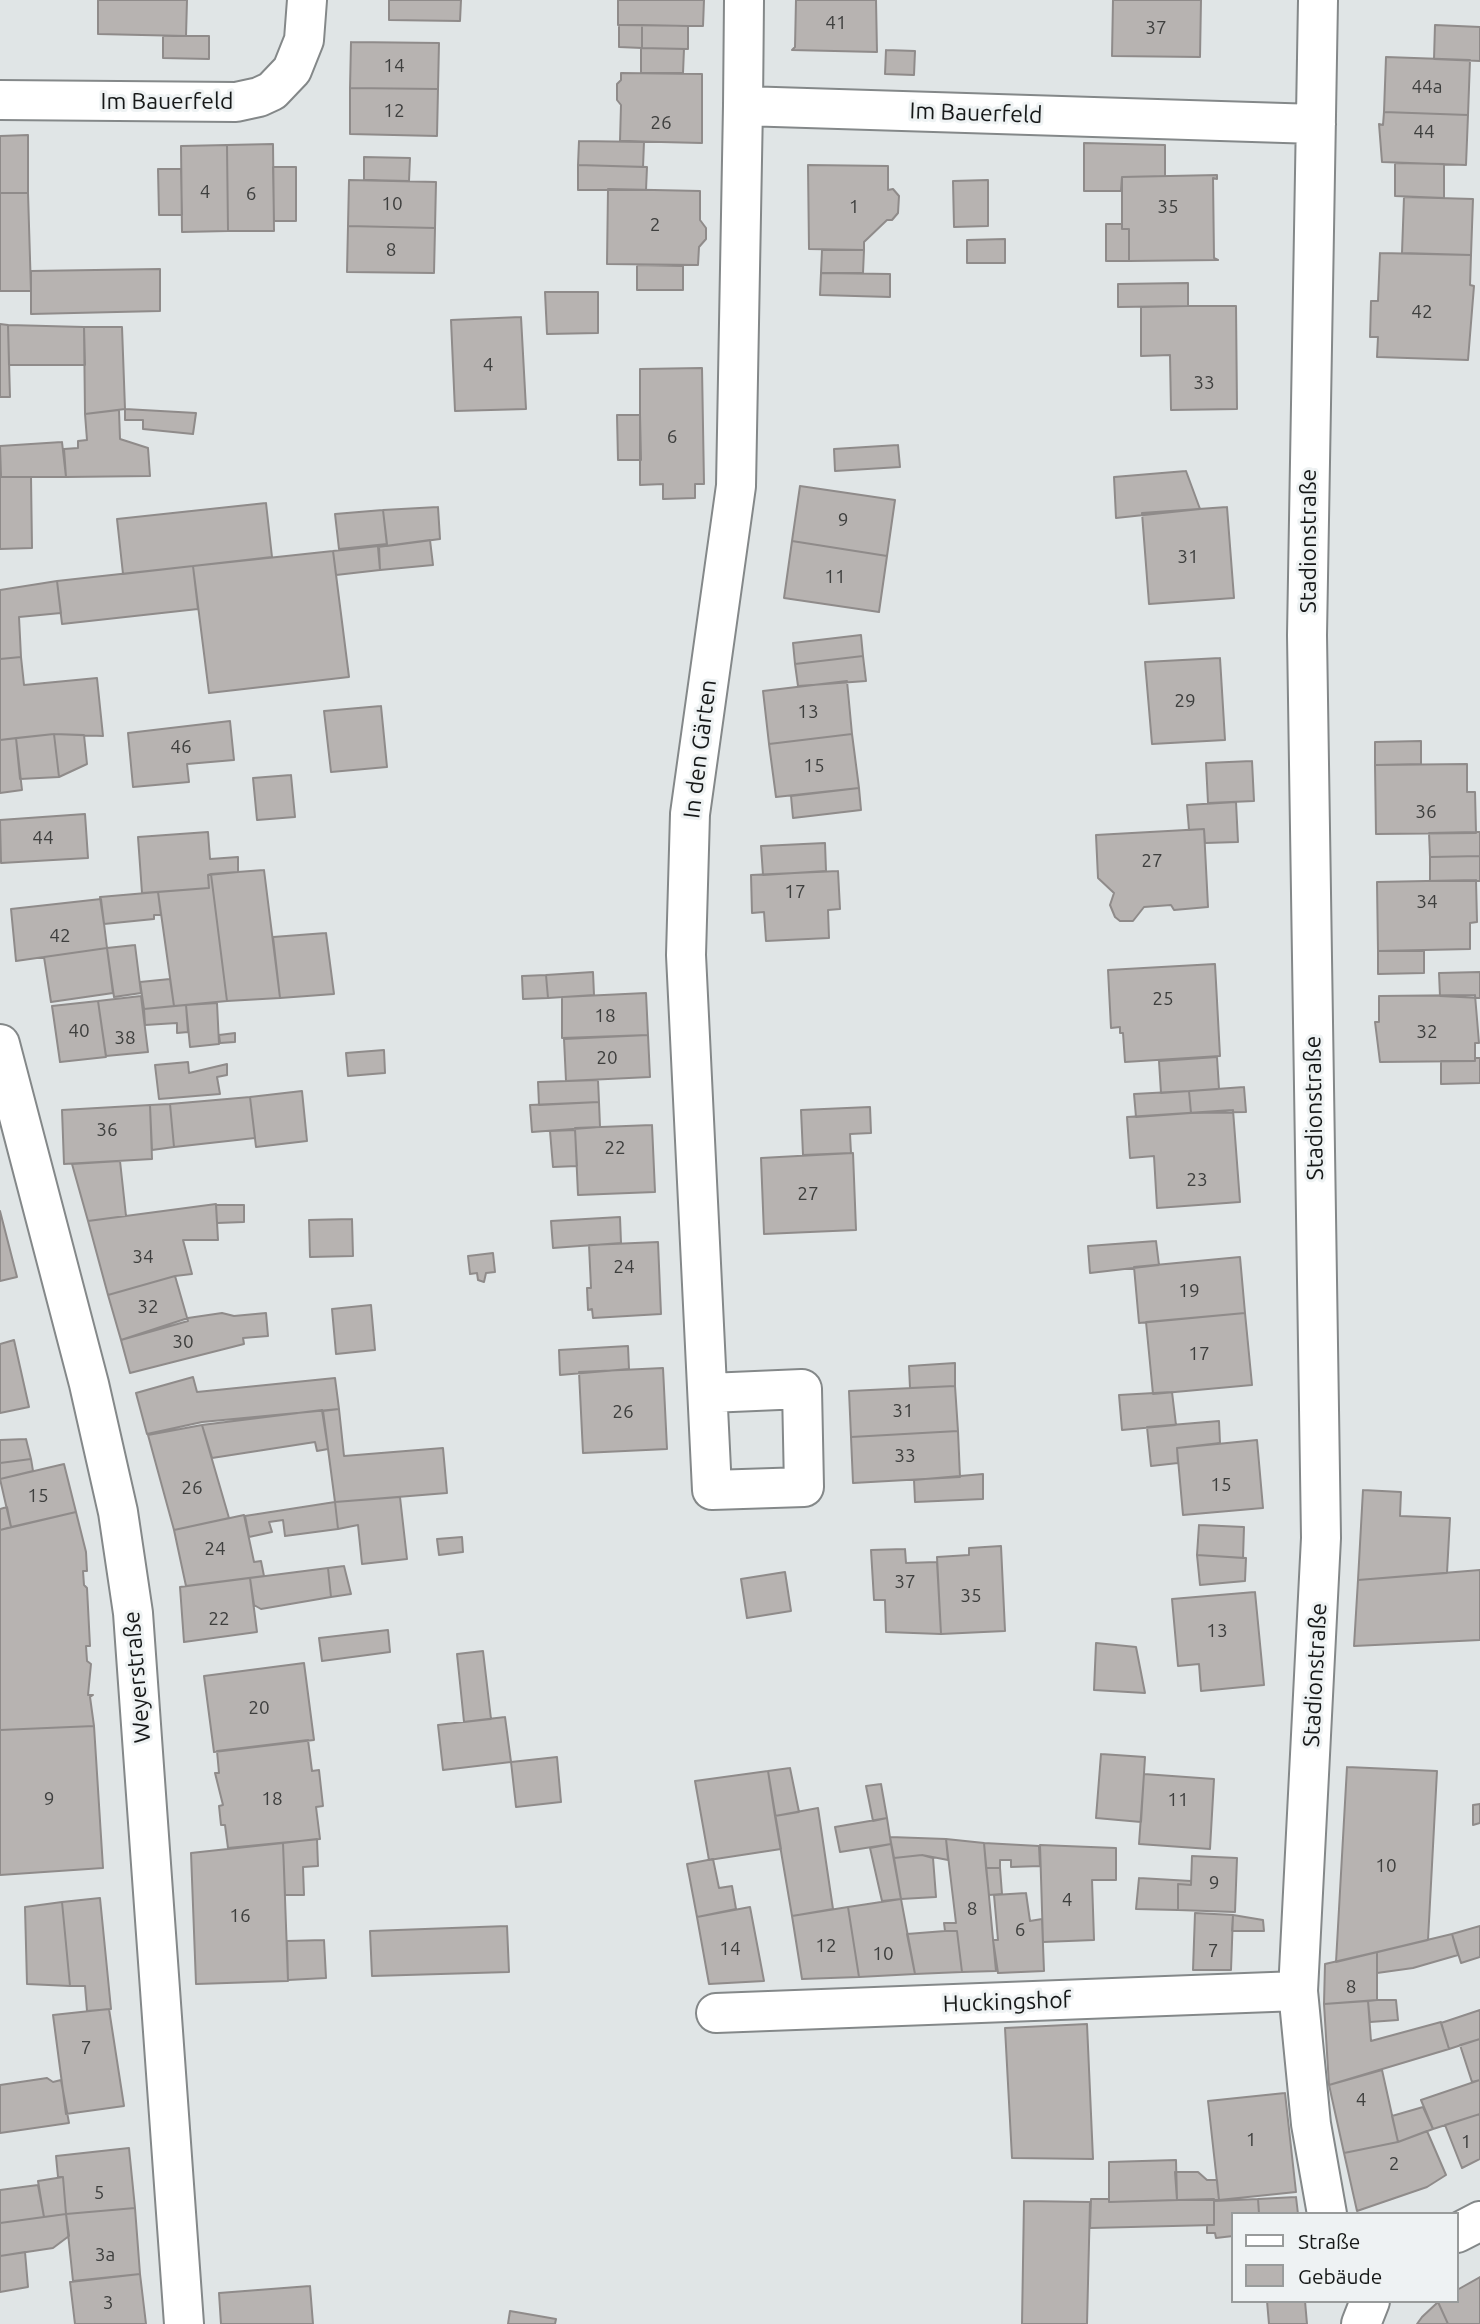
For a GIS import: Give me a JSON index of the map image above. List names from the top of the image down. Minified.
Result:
{"streets":{"street":["Im Bauerfeld","Stadionstraße","In den Gärten","Weyerstraße","Huckingshof"]},"crossings":[["Im Bauerfeld","Stadionstraße"],["Im Bauerfeld","In den Gärten"],["Stadionstraße","Huckingshof"]],"house_numbers":["41","37","14","44a","12","26","44","4","6","10","1","35","2","8","42","4","33","6","9","31","11","29","13","46","15","36","44","27","17","34","42","25","18","40","32","38","20","36","22","23","27","34","24","19","32","30","17","31","26","33","15","26","15","24","37","35","22","13","20","9","18","11","10","9","4","8","16","6","12","14","7","10","8","7","4","1","1","2","5","3a","3"],"legend":["Straße","Gebäude"]}
